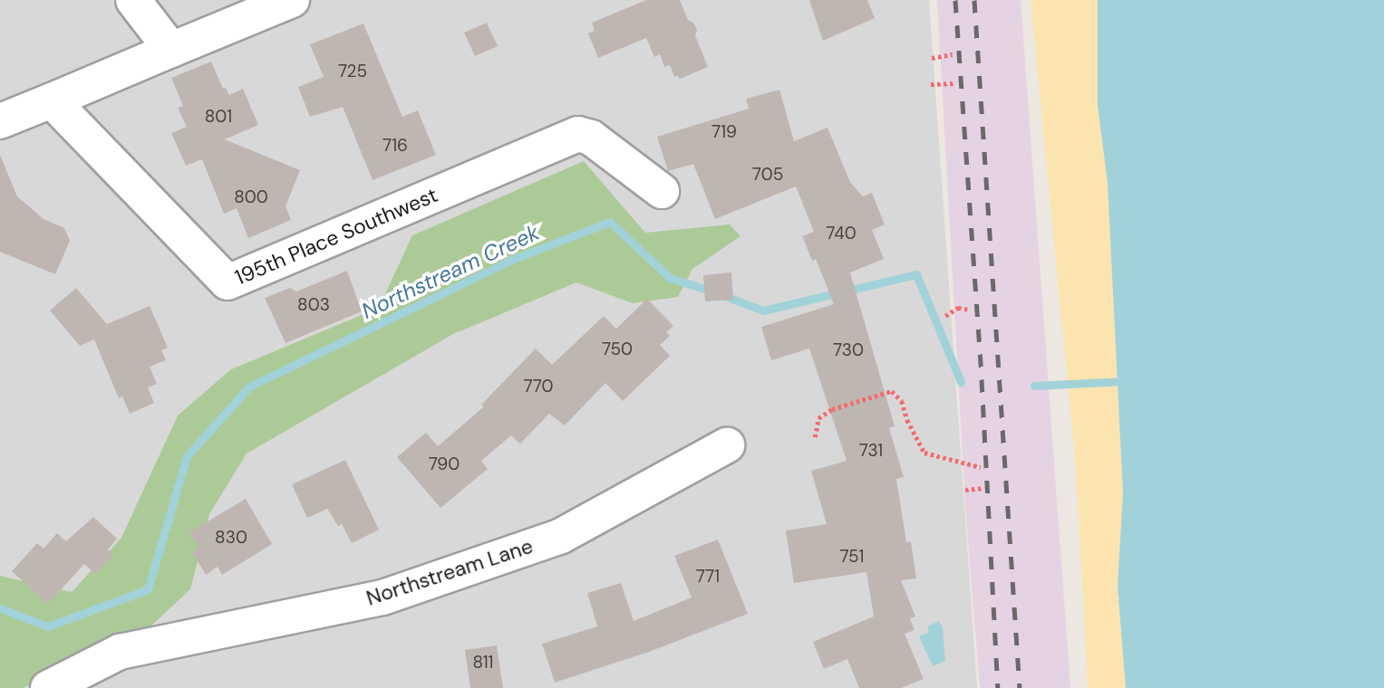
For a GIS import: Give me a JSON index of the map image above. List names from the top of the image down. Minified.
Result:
{"streets":{"street":["195th Place Southwest","Northstream Lane"]},"water":["Northstream Creek"],"house_numbers":["725","801","719","716","705","800","740","803","750","730","770","731","790","830","751","771","811"]}
